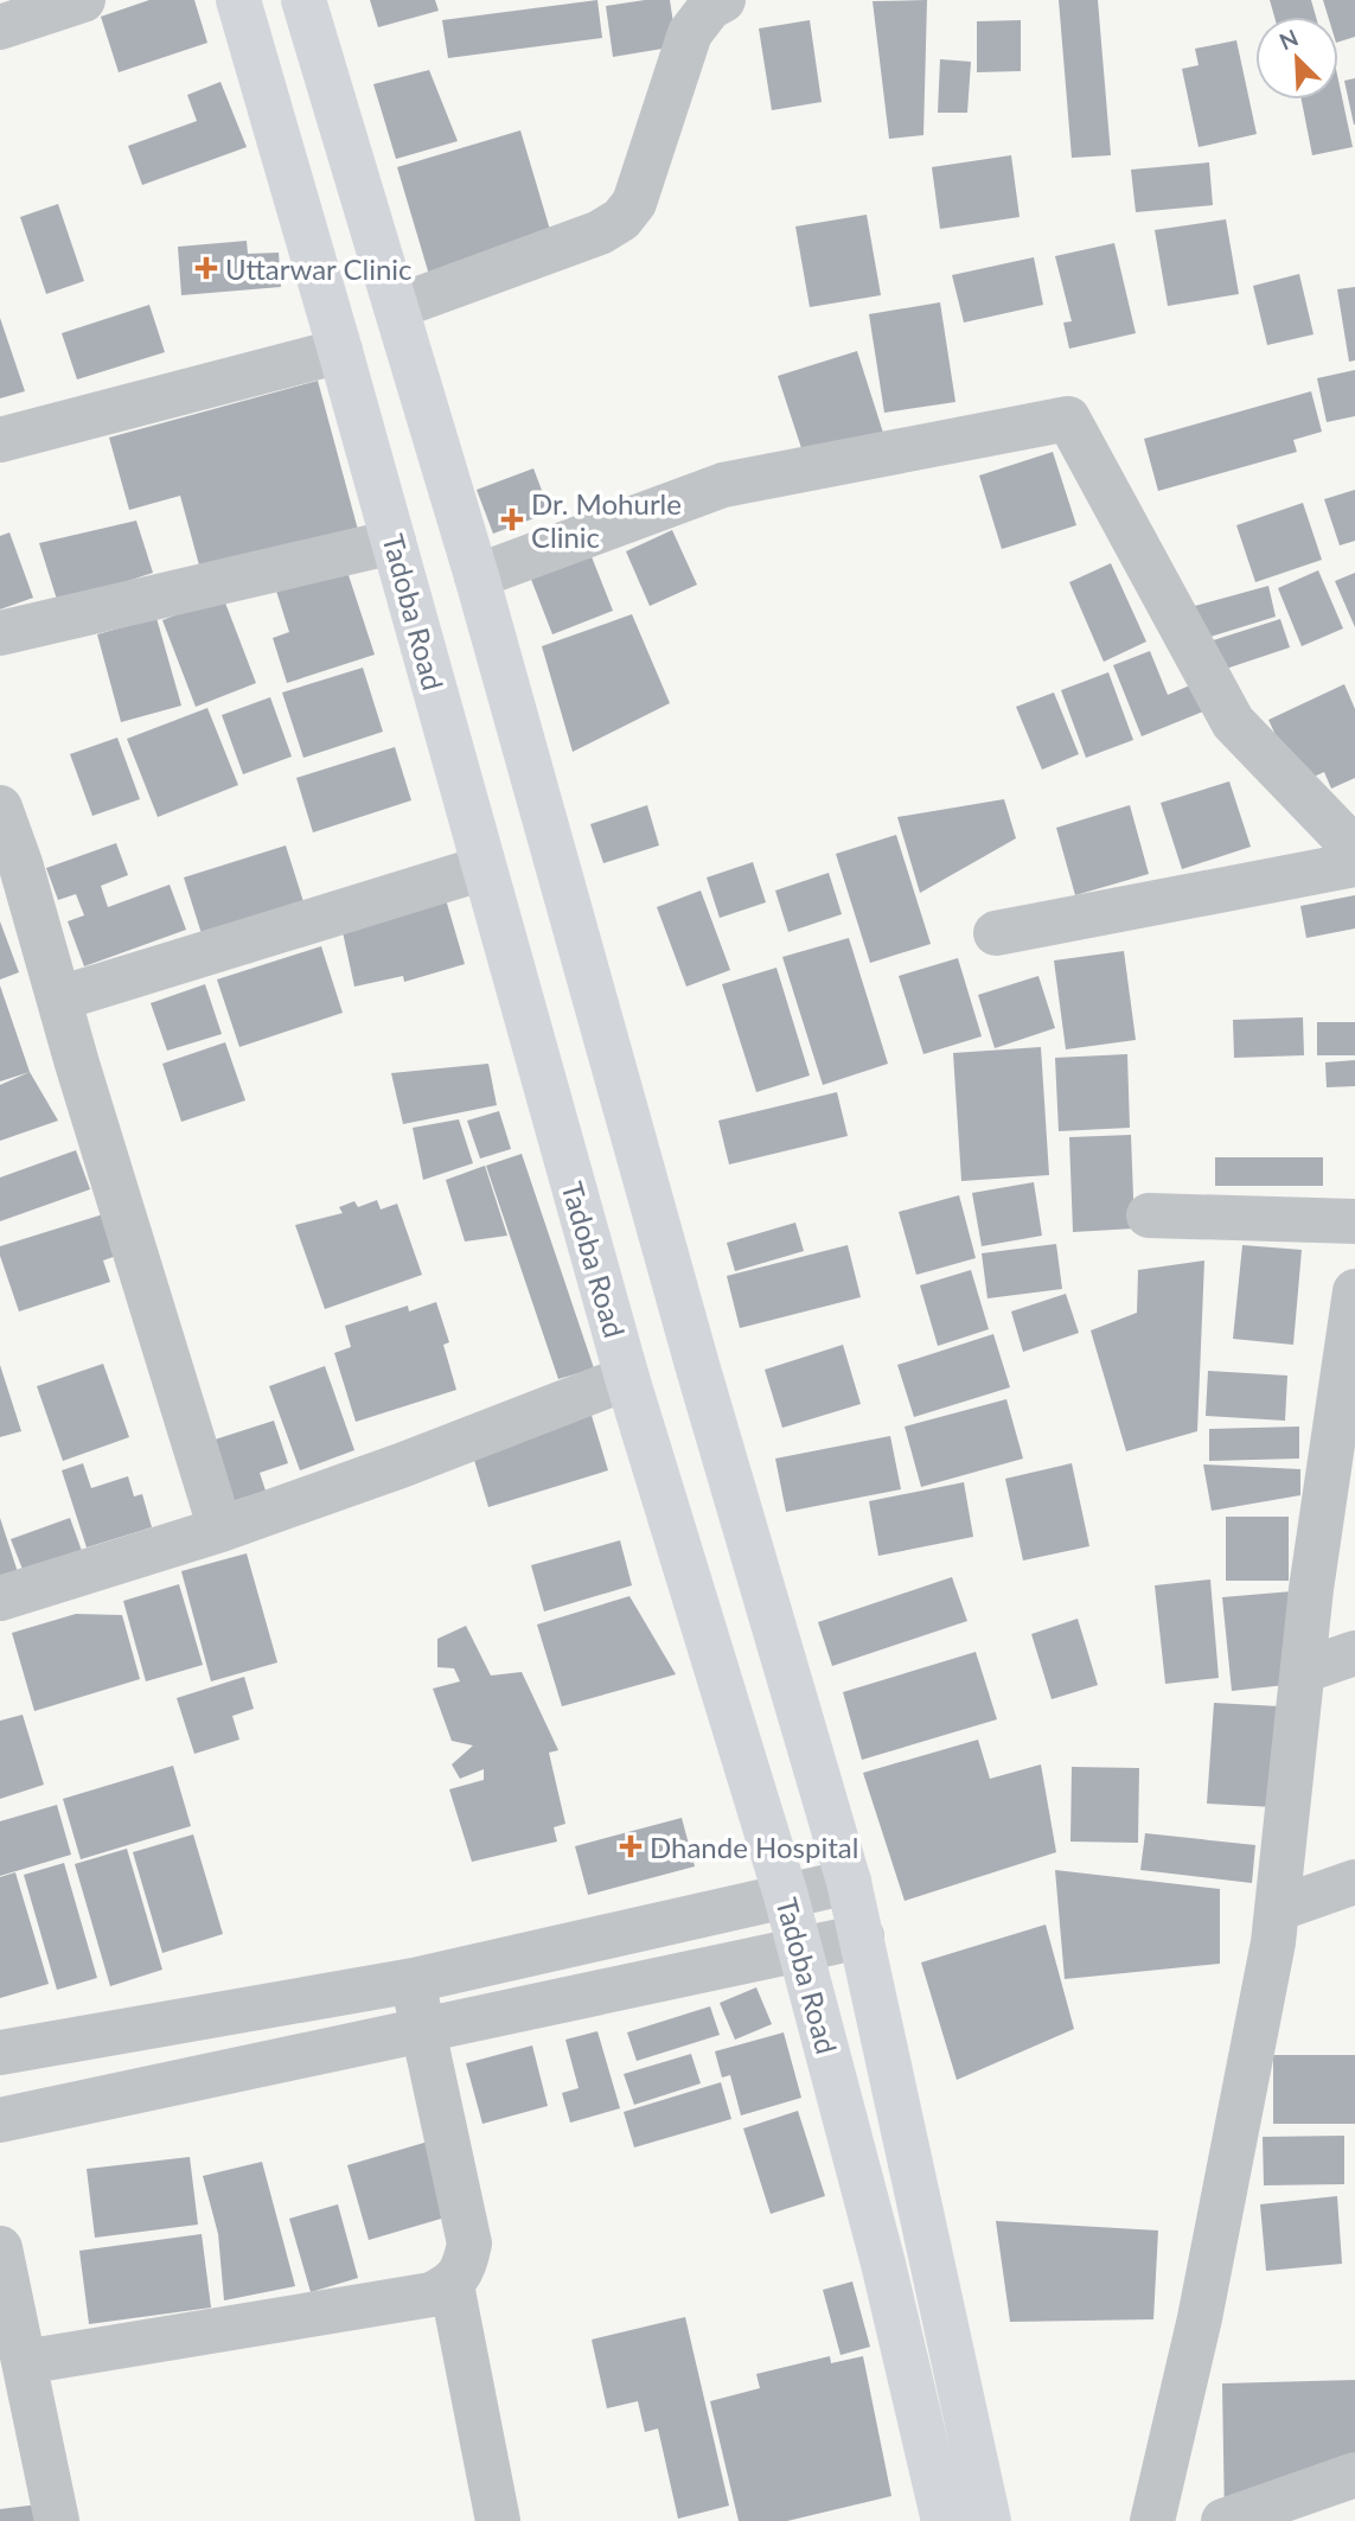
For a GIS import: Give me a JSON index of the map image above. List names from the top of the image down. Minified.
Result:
{"streets":{"main road":["Tadoba Road"]},"places":{"health":["Uttarwar Clinic","Dr. Mohurle Clinic","Dhande Hospital"]},"north":"top left"}
